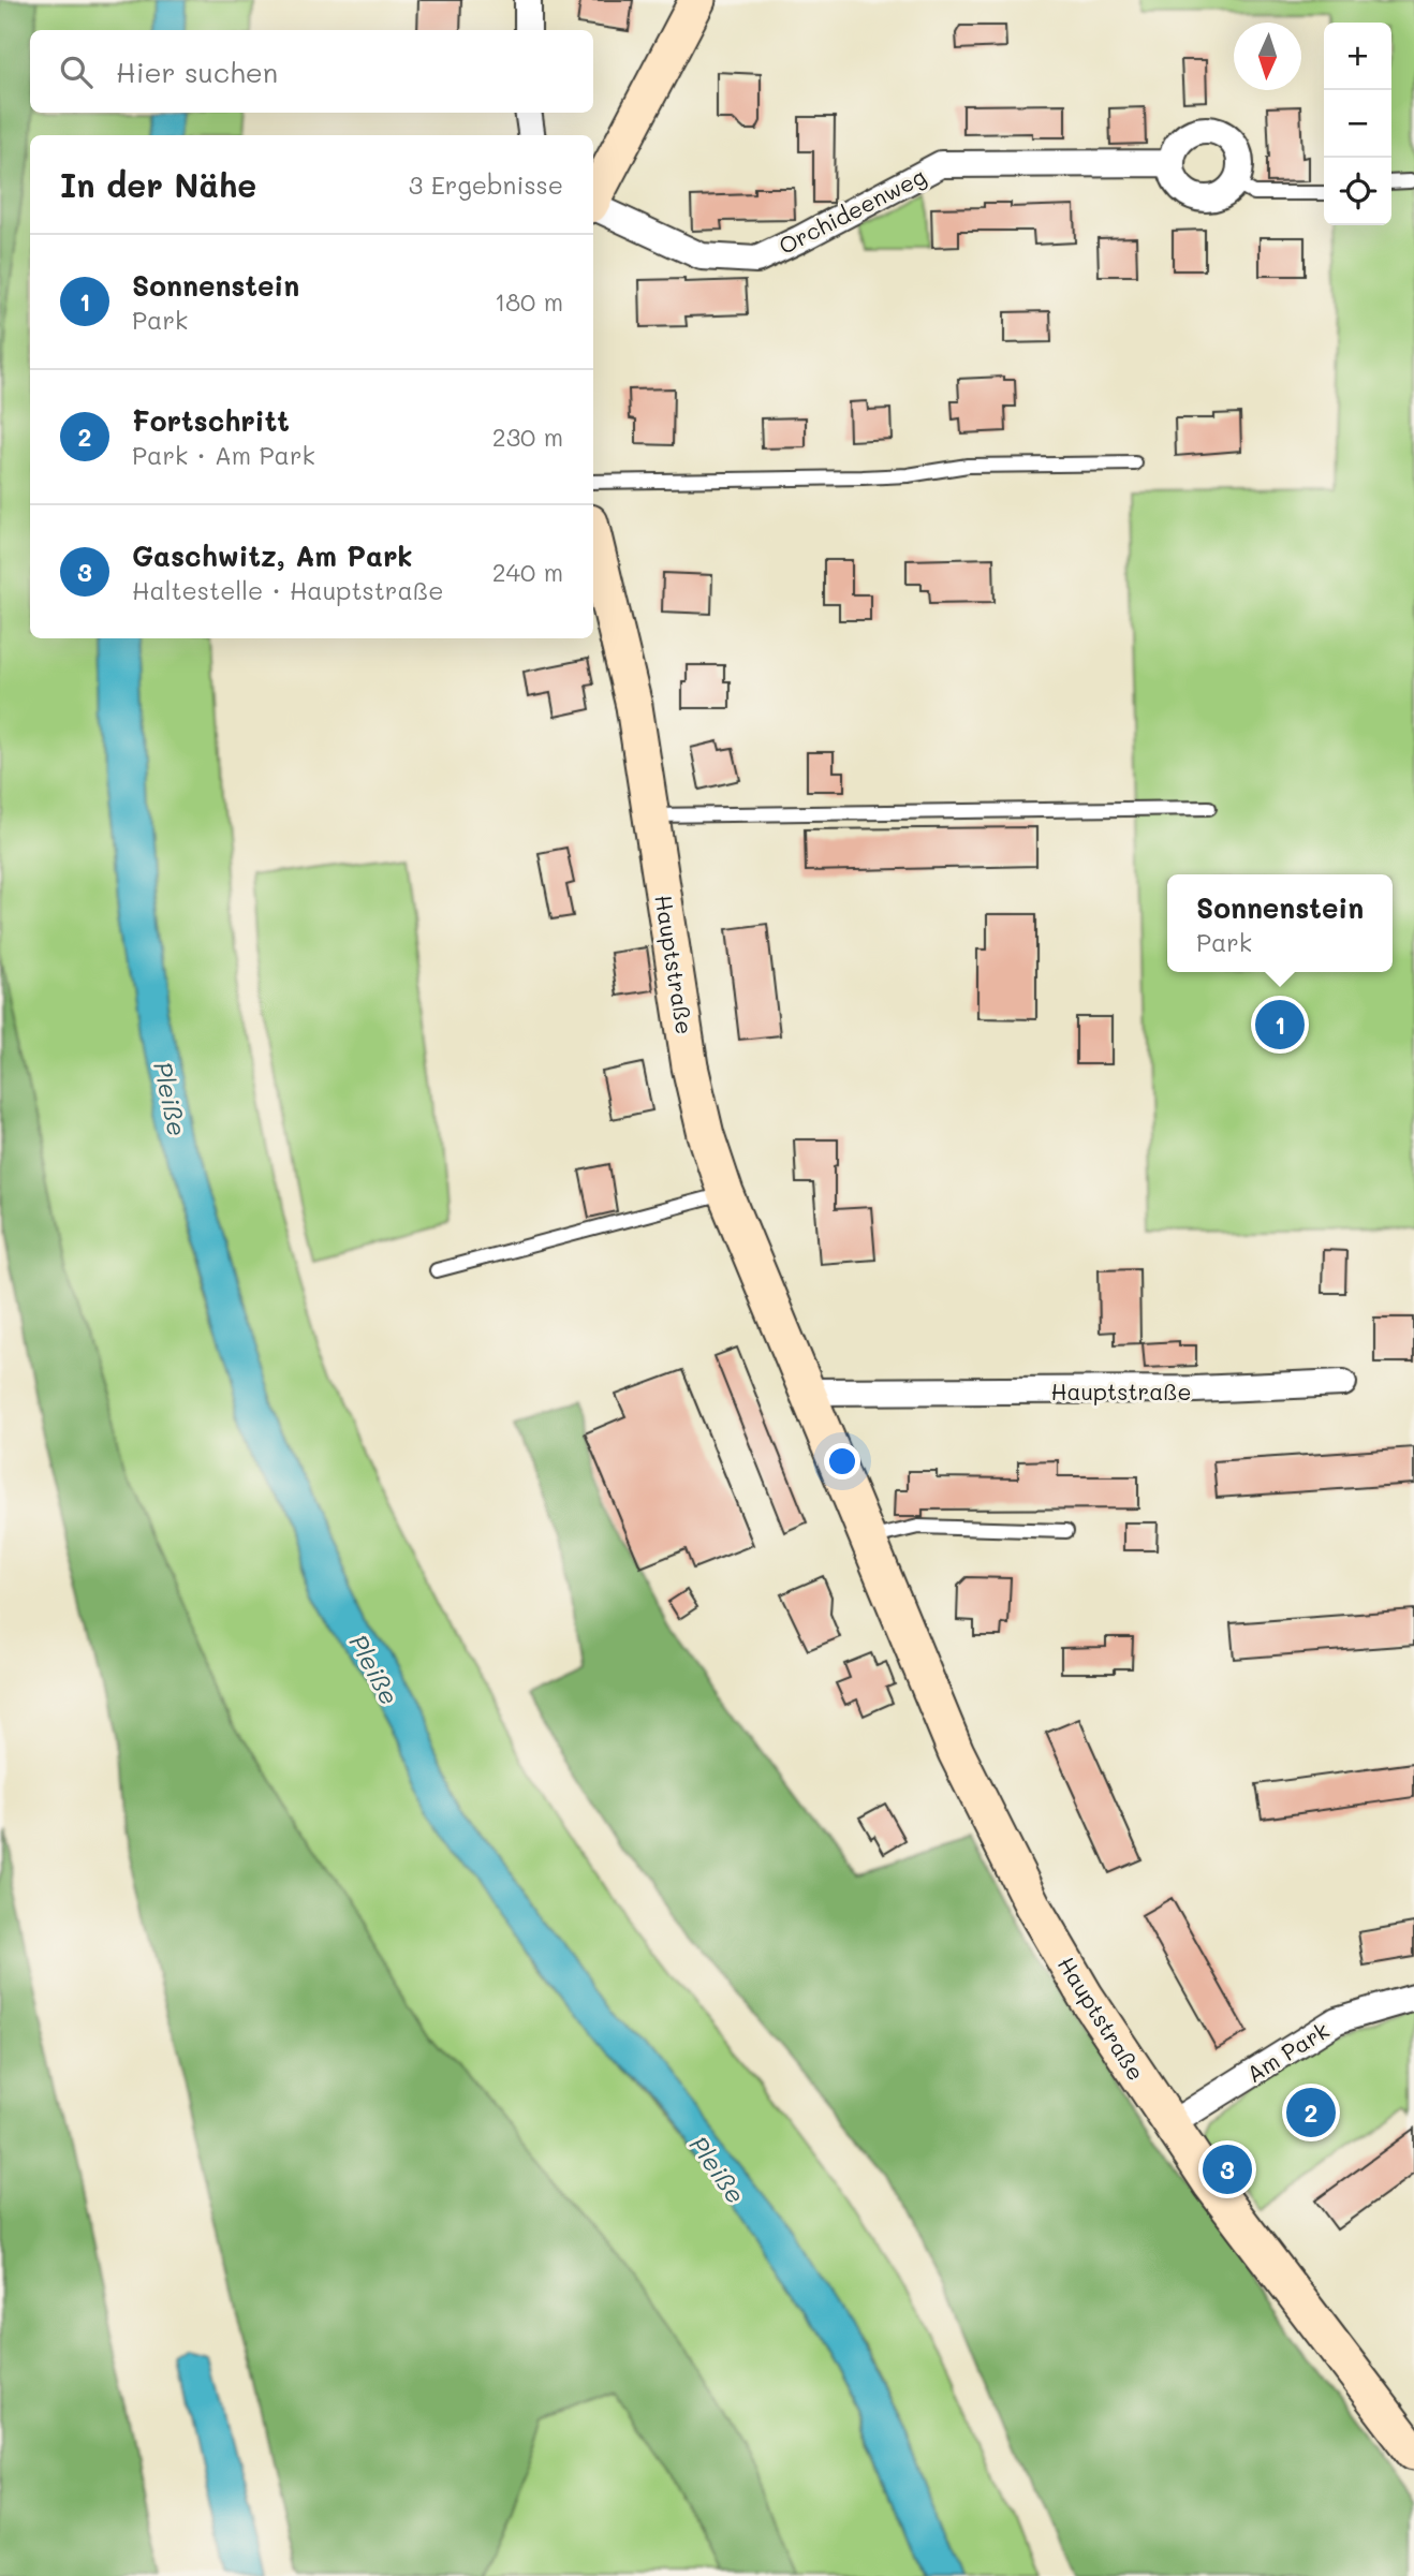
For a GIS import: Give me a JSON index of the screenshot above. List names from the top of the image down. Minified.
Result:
{"streets":{"main road":["Hauptstraße"],"street":["Orchideenweg","Am Park"]},"crossings":[["Hauptstraße","Am Park"]],"water":["Pleiße"],"north":"bottom","page":{"map_buttons":["+","−"],"search":"Hier suchen","heading":["In der Nähe","3 Ergebnisse"],"list":[{"mark":"1","name":"Sonnenstein","note":"Park","value":"180 m"},{"mark":"2","name":"Fortschritt","note":"Park · Am Park","value":"230 m"},{"mark":"3","name":"Gaschwitz, Am Park","note":"Haltestelle · Hauptstraße","value":"240 m"}],"popup":["Sonnenstein","Park"],"pins":["1","2","3"]}}
